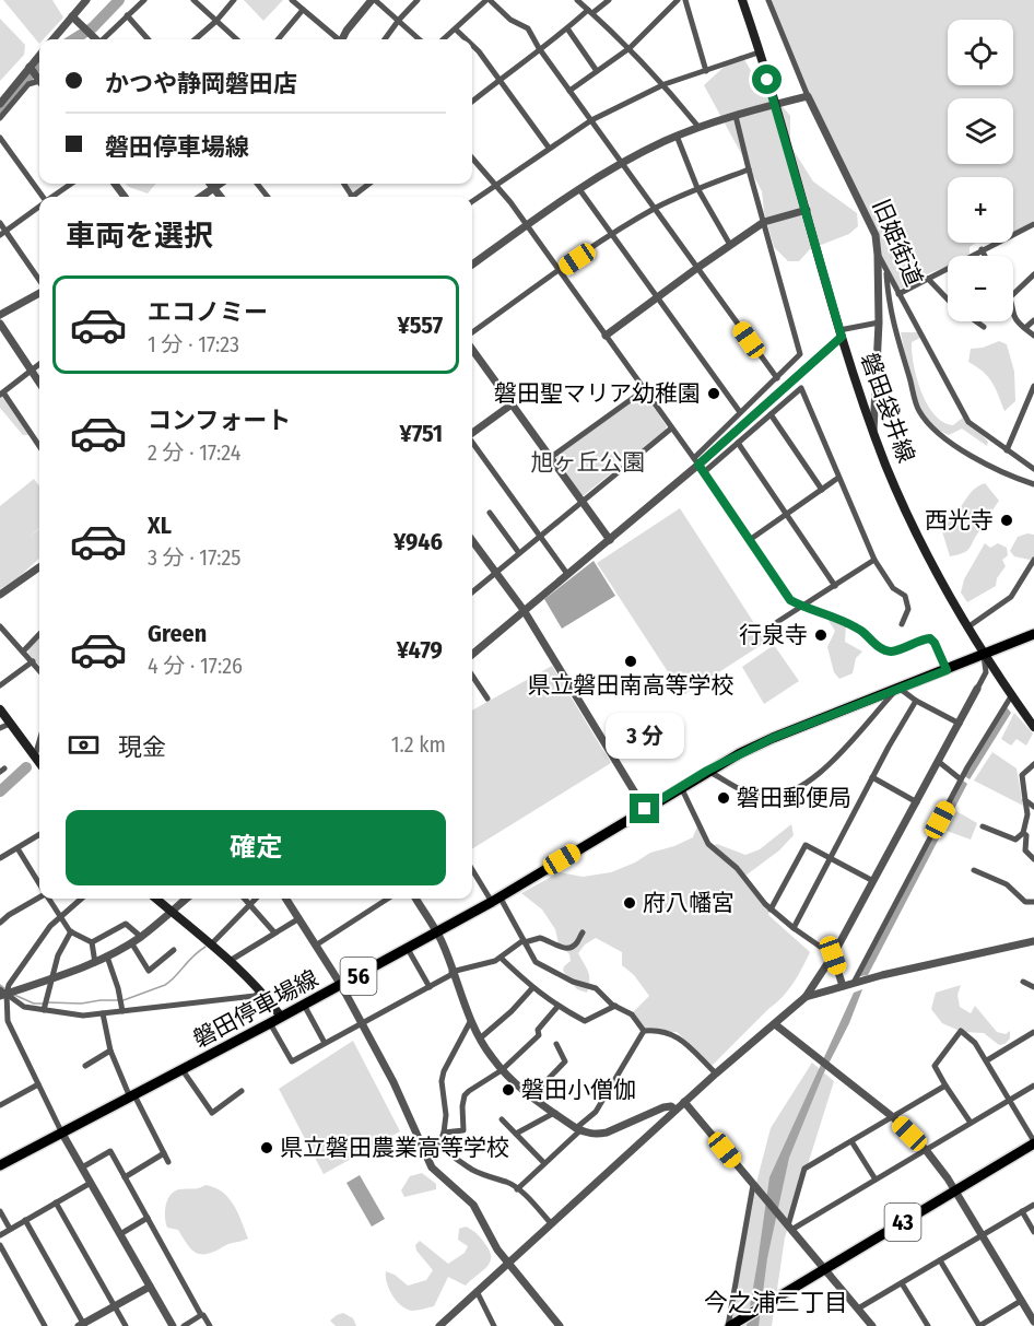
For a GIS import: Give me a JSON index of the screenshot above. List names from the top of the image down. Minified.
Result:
{"streets":{"main road":["磐田袋井線","56","磐田停車場線","43"],"street":["旧姫街道"]},"crossings":[["磐田袋井線","磐田停車場線"]],"districts":["今之浦三丁目"],"parks":["旭ヶ丘公園"],"places":["磐田聖マリア幼稚園","西光寺","行泉寺","県立磐田南高等学校","磐田郵便局","府八幡宮","磐田小僧伽","県立磐田農業高等学校"],"page":{"map_buttons":["+","−"],"banner":["かつや静岡磐田店","磐田停車場線"],"heading":"車両を選択","list":[{"name":"エコノミー","note":"1 分 · 17:23","value":"¥557"},{"name":"コンフォート","note":"2 分 · 17:24","value":"¥751"},{"name":"XL","note":"3 分 · 17:25","value":"¥946"},{"name":"Green","note":"4 分 · 17:26","value":"¥479"}],"pay":["現金","1.2 km"],"bubble":"3 分","buttons":"確定"}}
